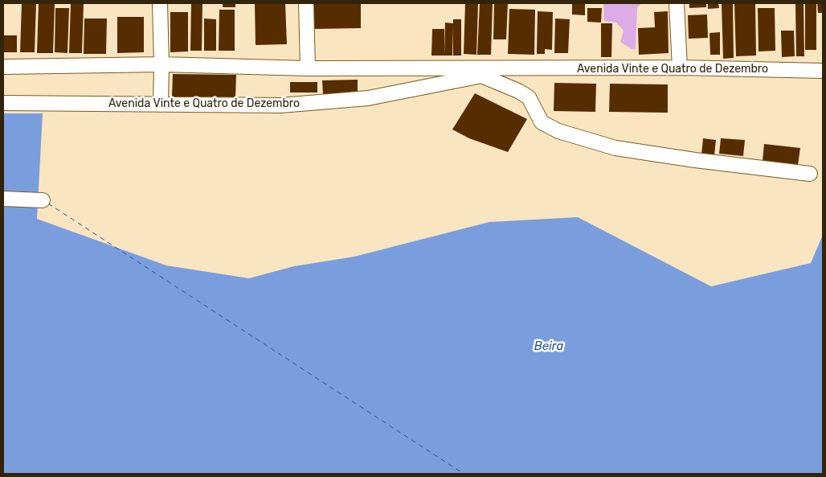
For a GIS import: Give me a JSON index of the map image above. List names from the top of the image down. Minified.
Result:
{"streets":{"street":["Avenida Vinte e Quatro de Dezembro"]},"water":["Beira"]}
